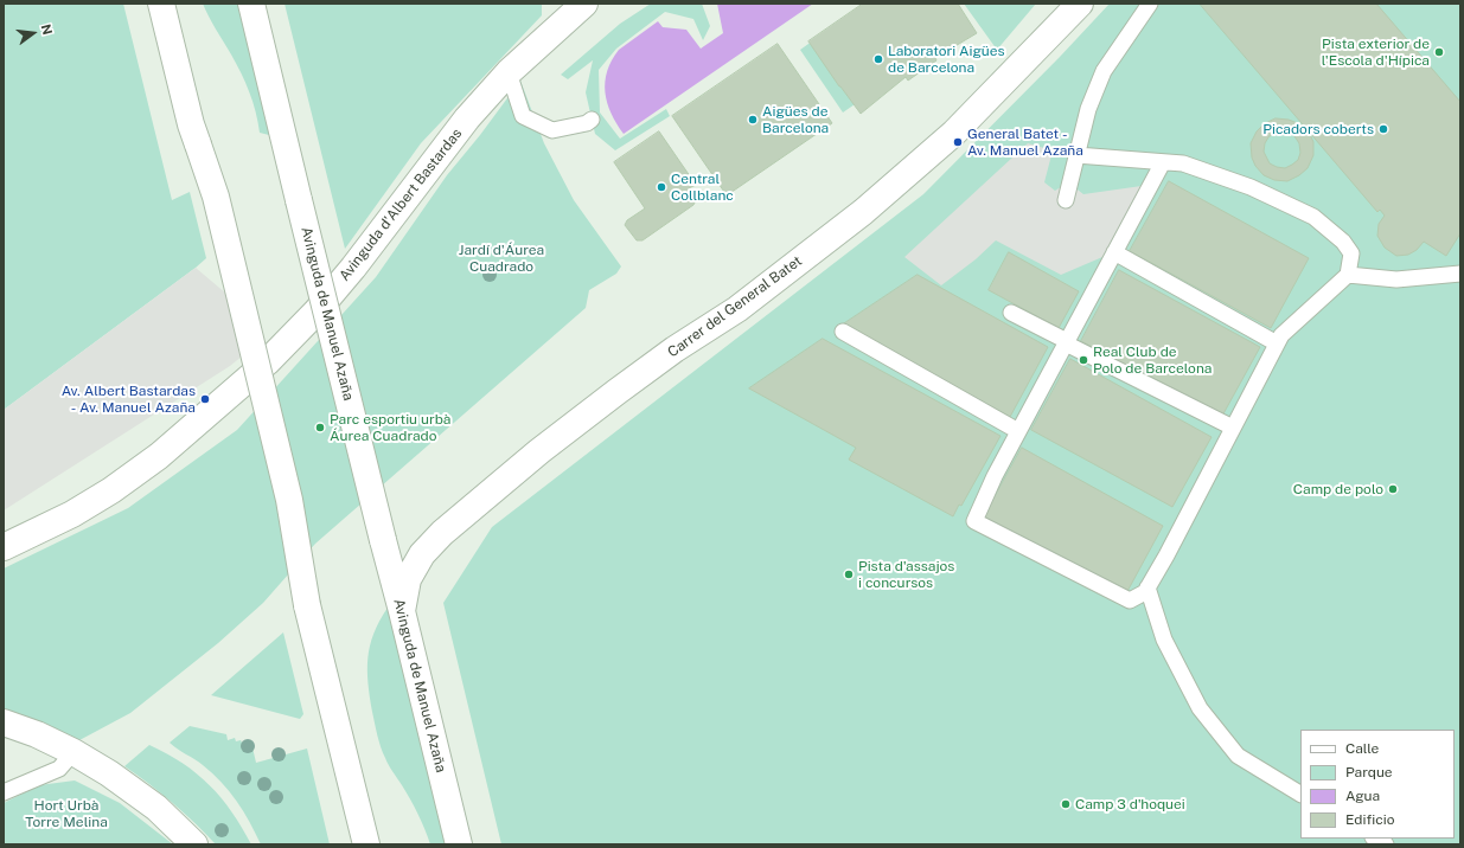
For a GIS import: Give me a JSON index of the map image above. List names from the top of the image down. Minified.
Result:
{"streets":{"street":["Avinguda d'Albert Bastardas","Carrer del General Batet","Avinguda de Manuel Azaña"]},"crossings":[["Carrer del General Batet","Avinguda de Manuel Azaña"]],"parks":["Jardí d'Áurea Cuadrado","Hort Urbà Torre Melina"],"places":["Pista exterior de l'Escola d'Hípica","Laboratori Aigües de Barcelona","Aigües de Barcelona","Picadors coberts","General Batet - Av. Manuel Azaña","Central Collblanc","Real Club de Polo de Barcelona","Av. Albert Bastardas - Av. Manuel Azaña","Parc esportiu urbà Áurea Cuadrado","Camp de polo","Pista d'assajos i concursos","Camp 3 d'hoquei"],"legend":["Calle","Parque","Agua","Edificio"],"north":"right"}
